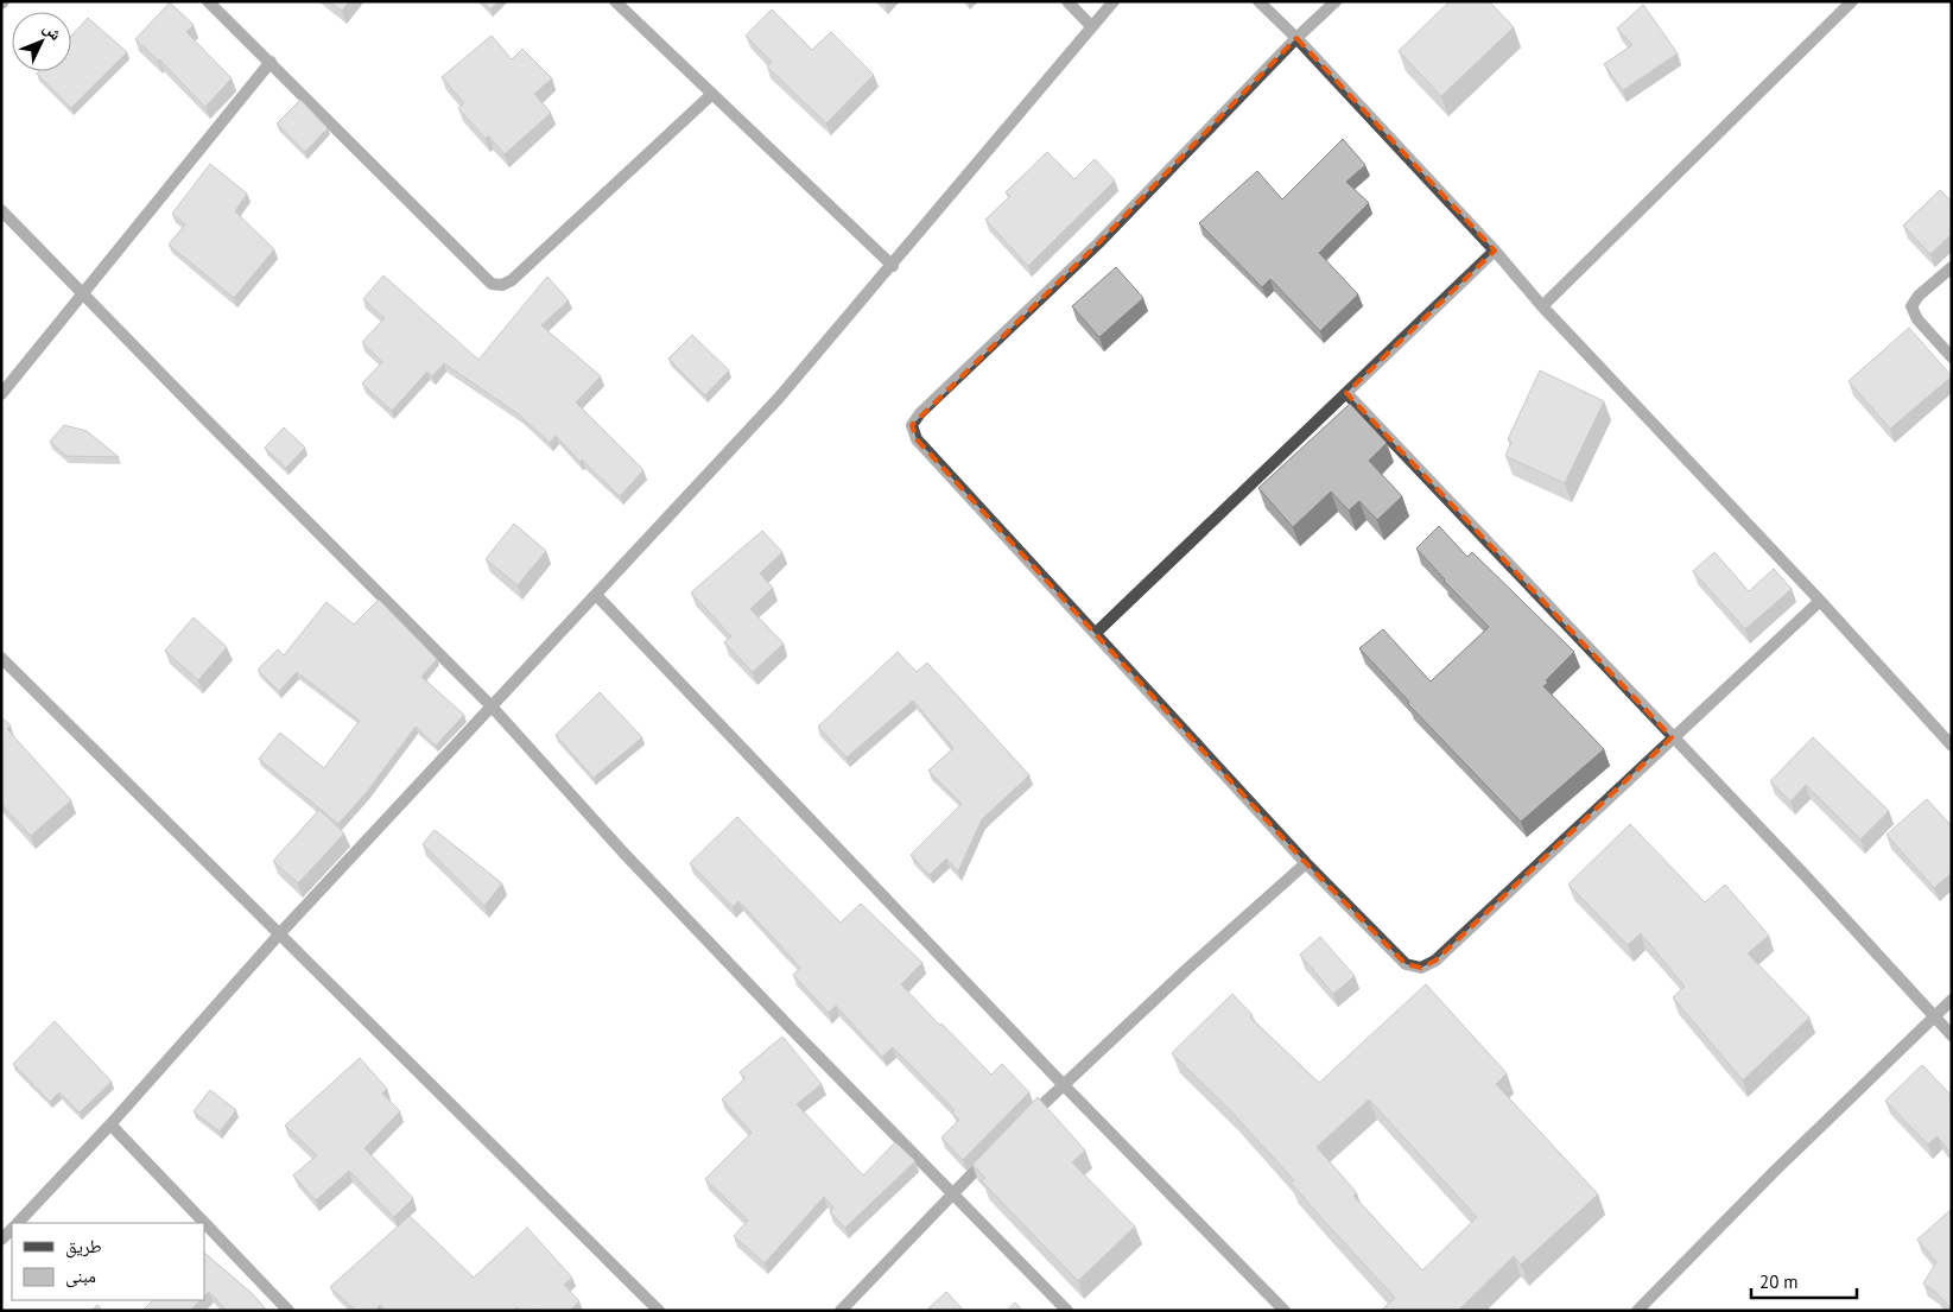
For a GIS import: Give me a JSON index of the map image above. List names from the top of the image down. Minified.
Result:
{"legend":["طريق","مبنى"],"scale_bar":"20 m","north":"top right"}
